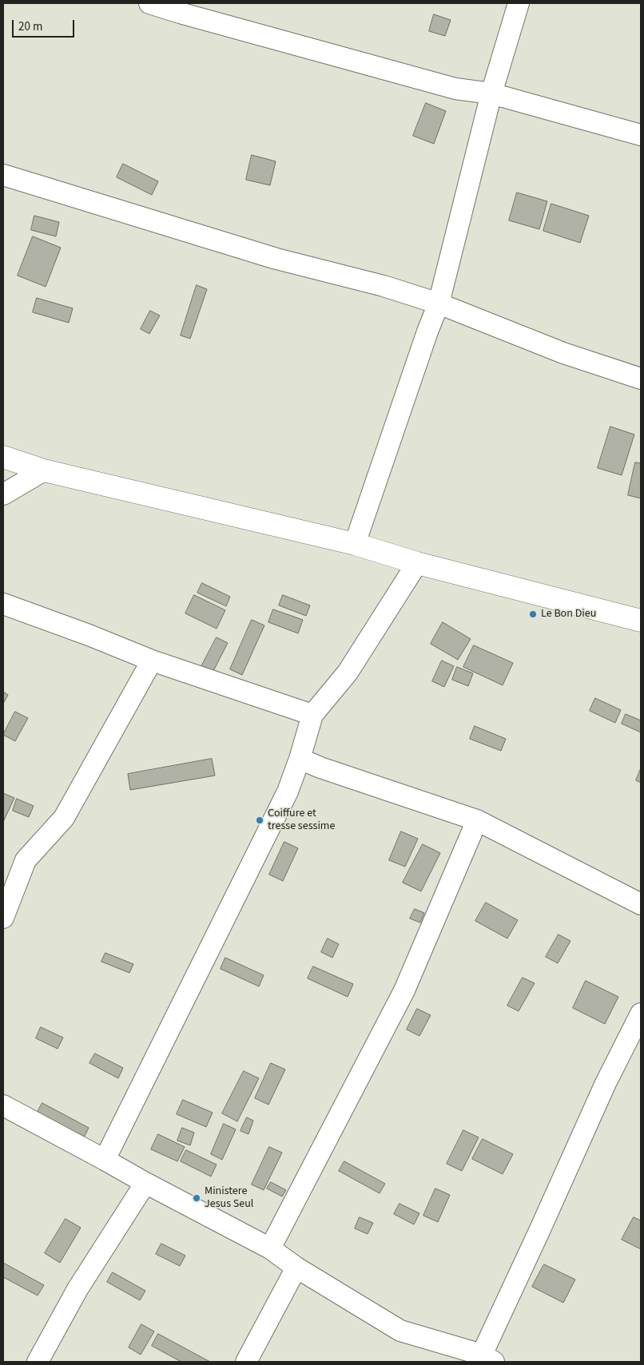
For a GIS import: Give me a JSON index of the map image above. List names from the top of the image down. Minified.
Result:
{"places":["Le Bon Dieu","Coiffure et tresse sessime","Ministere Jesus Seul"],"scale_bar":"20 m"}
